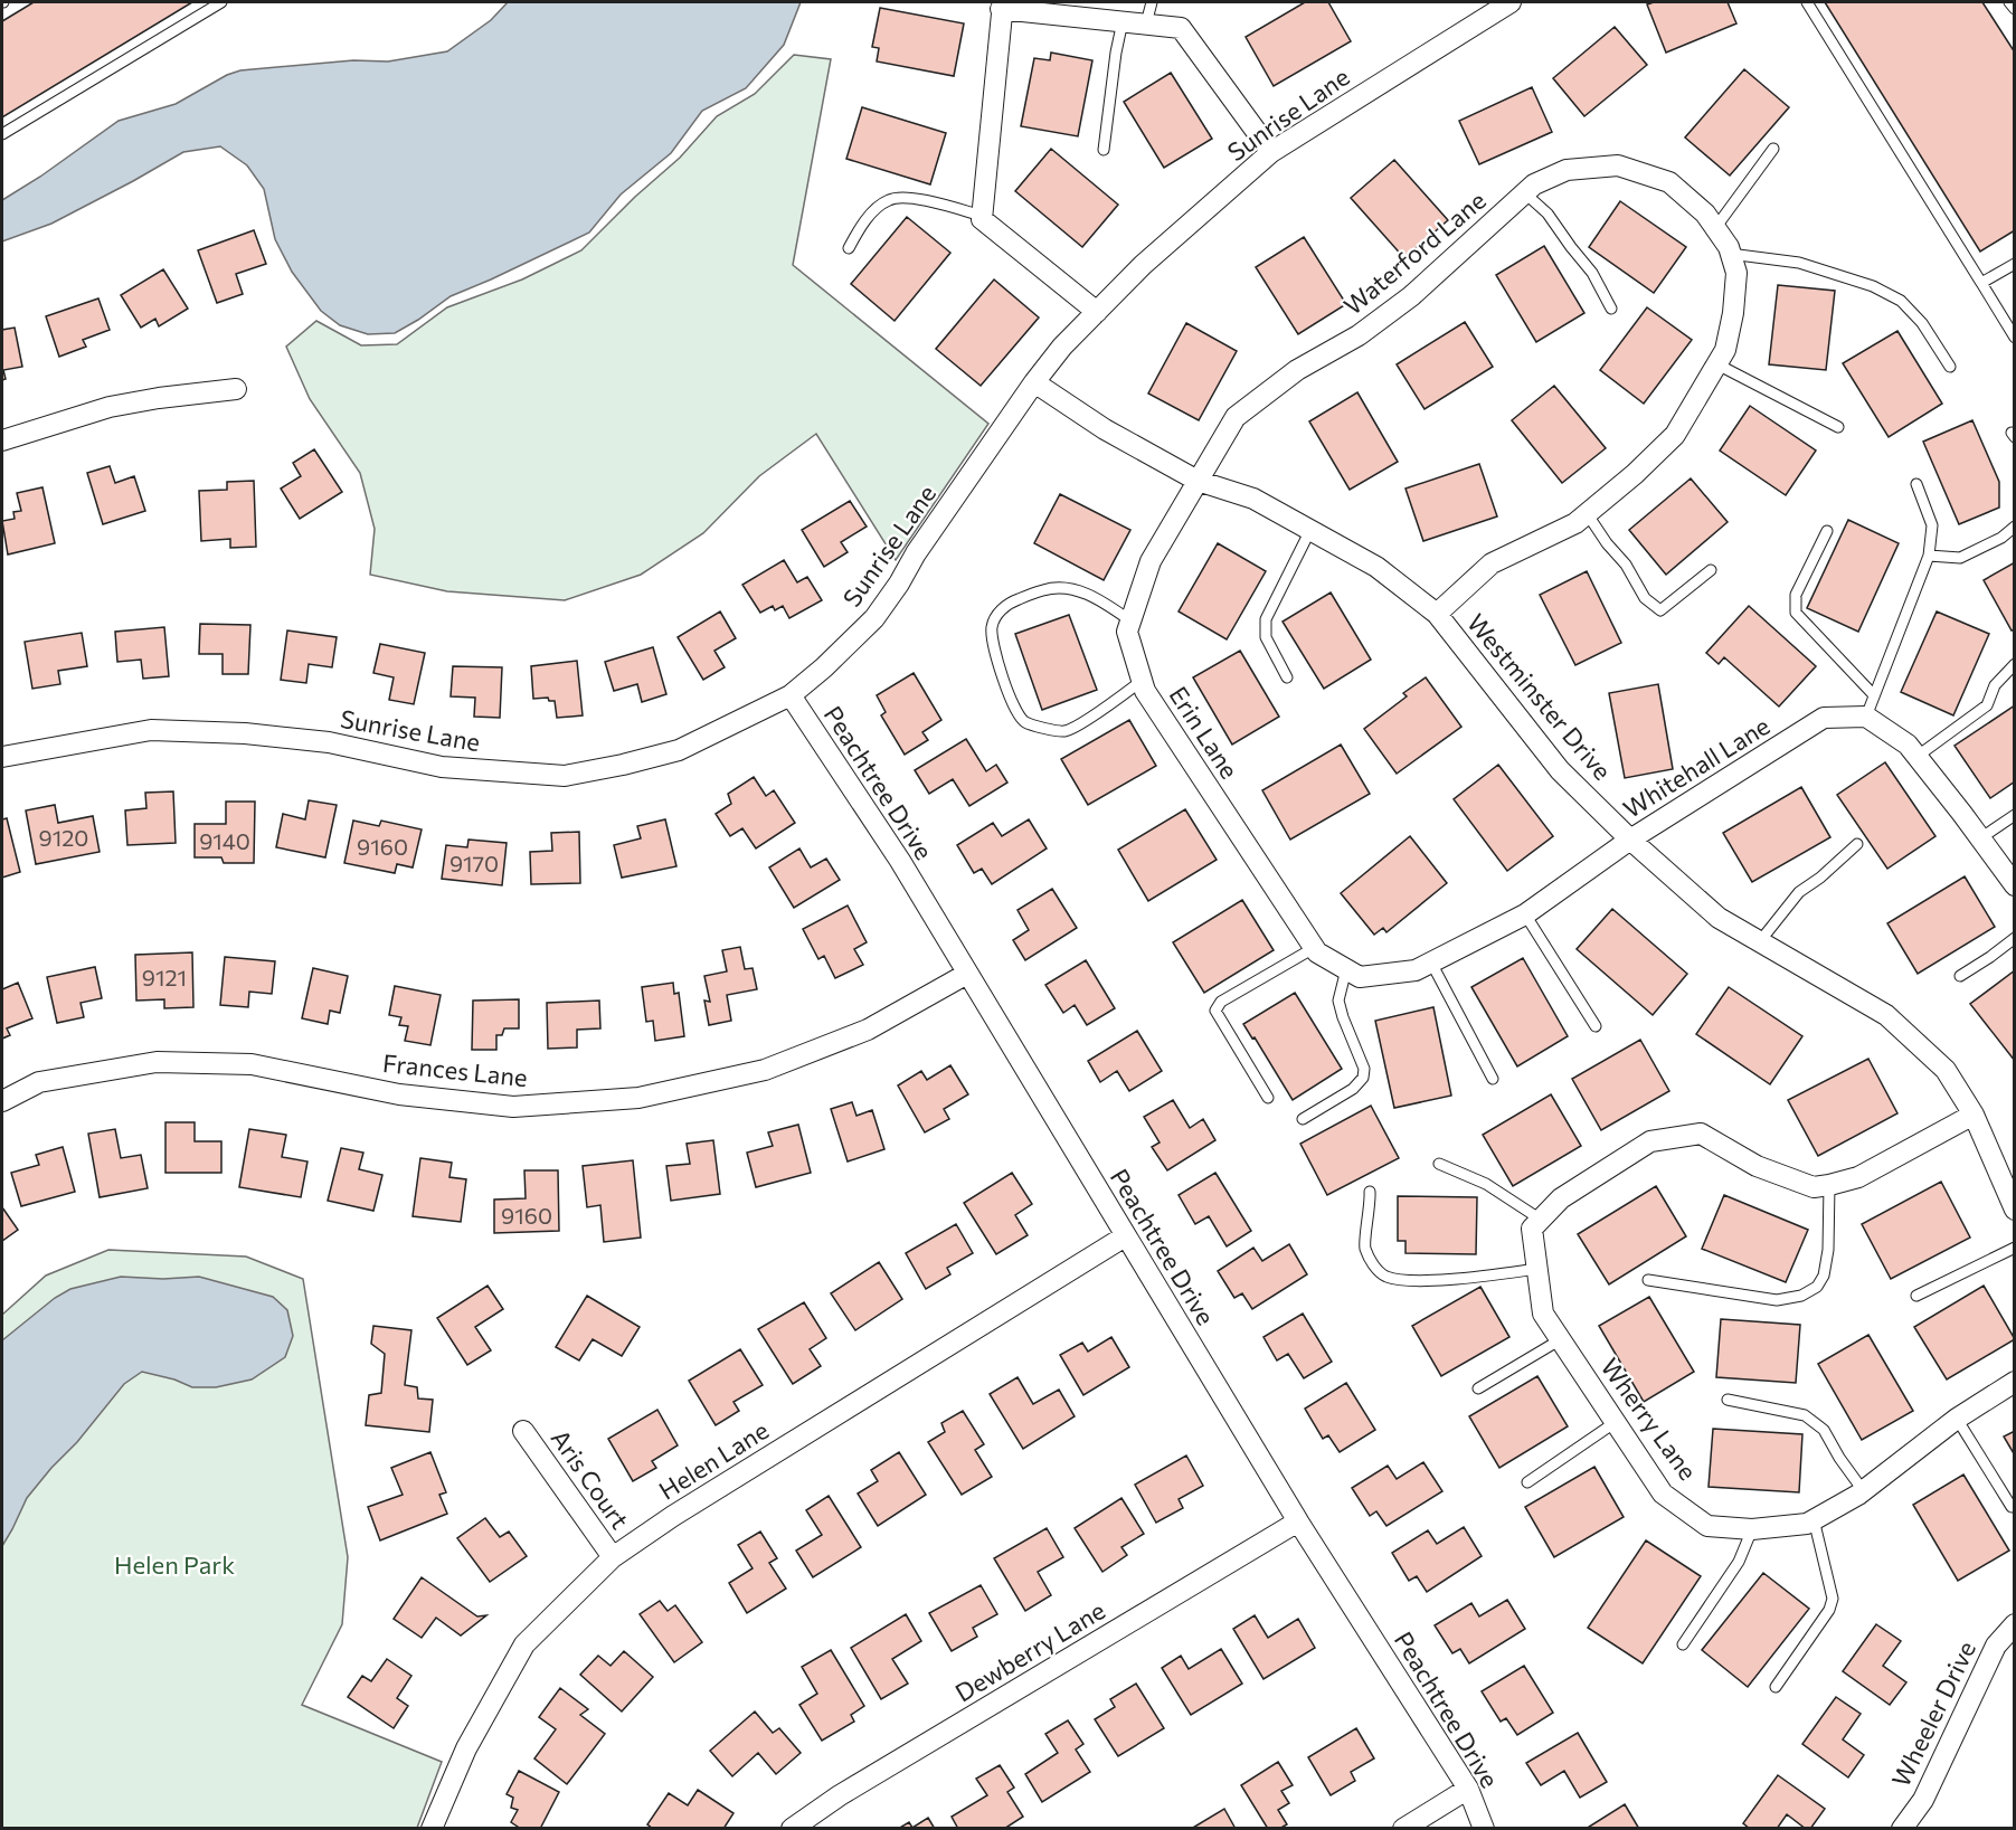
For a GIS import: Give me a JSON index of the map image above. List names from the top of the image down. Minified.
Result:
{"streets":{"street":["Sunrise Lane","Waterford Lane","Westminster Drive","Erin Lane","Whitehall Lane","Peachtree Drive","Frances Lane","Wherry Lane","Helen Lane","Aris Court","Dewberry Lane","Wheeler Drive"]},"crossings":[["Sunrise Lane","Westminster Drive"],["Sunrise Lane","Peachtree Drive"],["Waterford Lane","Westminster Drive"],["Waterford Lane","Erin Lane"],["Westminster Drive","Erin Lane"],["Westminster Drive","Whitehall Lane"],["Erin Lane","Whitehall Lane"],["Peachtree Drive","Frances Lane"],["Peachtree Drive","Helen Lane"],["Peachtree Drive","Dewberry Lane"],["Helen Lane","Aris Court"]],"parks":["Helen Park"],"house_numbers":["9120","9140","9160","9170","9121","9160"]}
